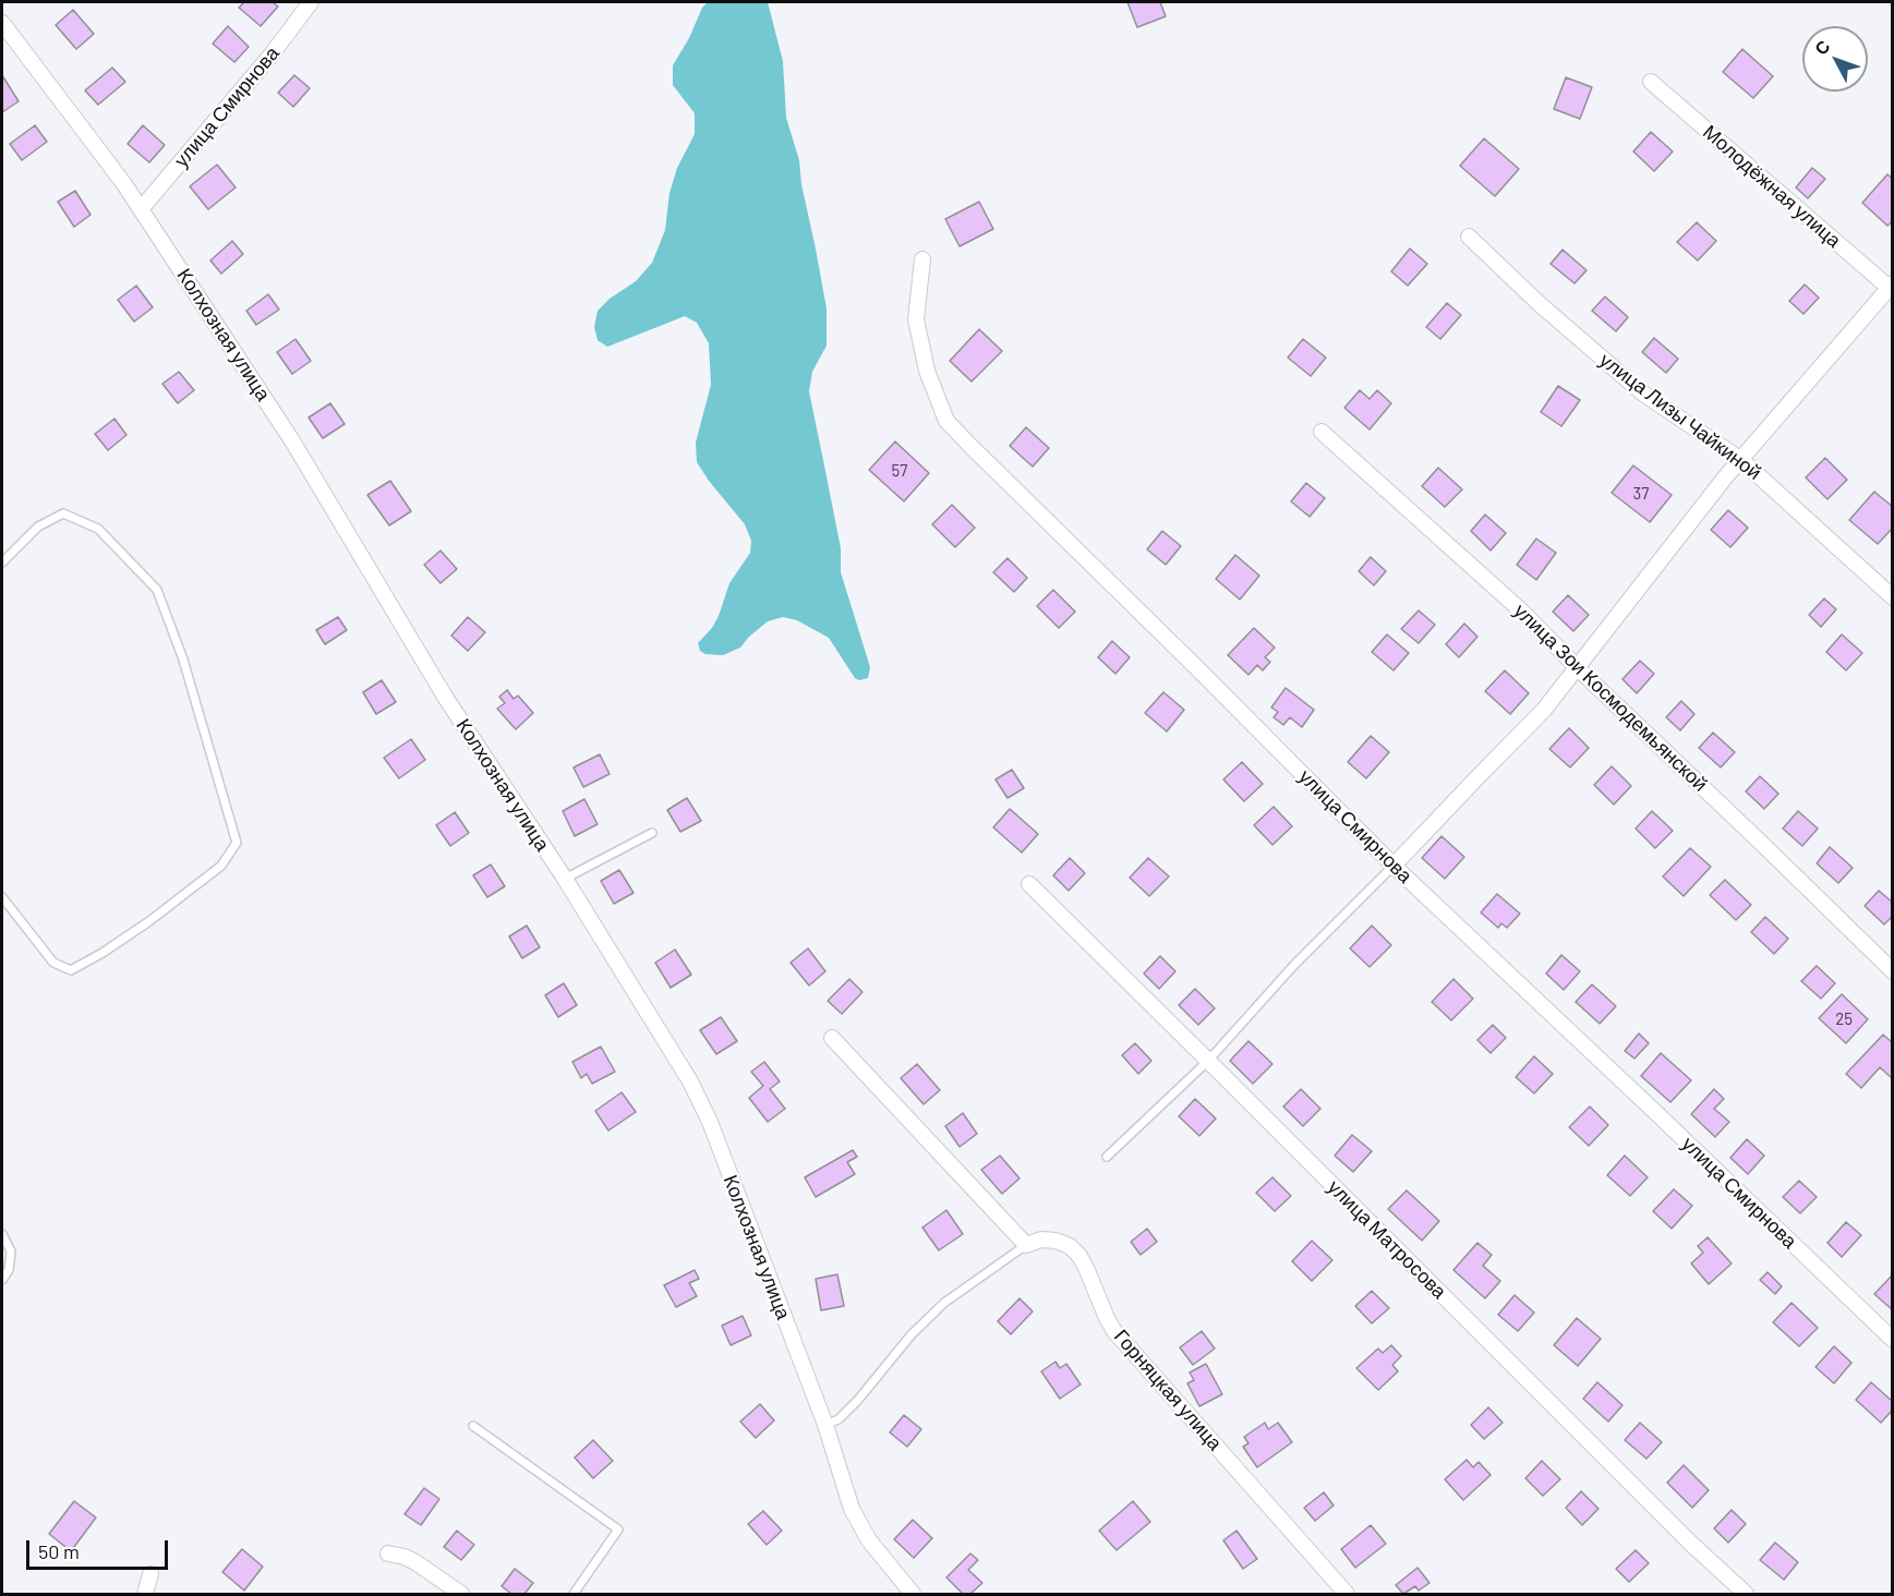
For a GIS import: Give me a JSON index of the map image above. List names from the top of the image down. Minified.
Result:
{"streets":{"street":["улица Смирнова","Молодёжная улица","Колхозная улица","улица Лизы Чайкиной","улица Зои Космодемьянской","улица Матросова","Горняцкая улица"]},"crossings":[["улица Смирнова","Колхозная улица"]],"house_numbers":["57","37","25"],"scale_bar":"50 m","north":"top left"}
